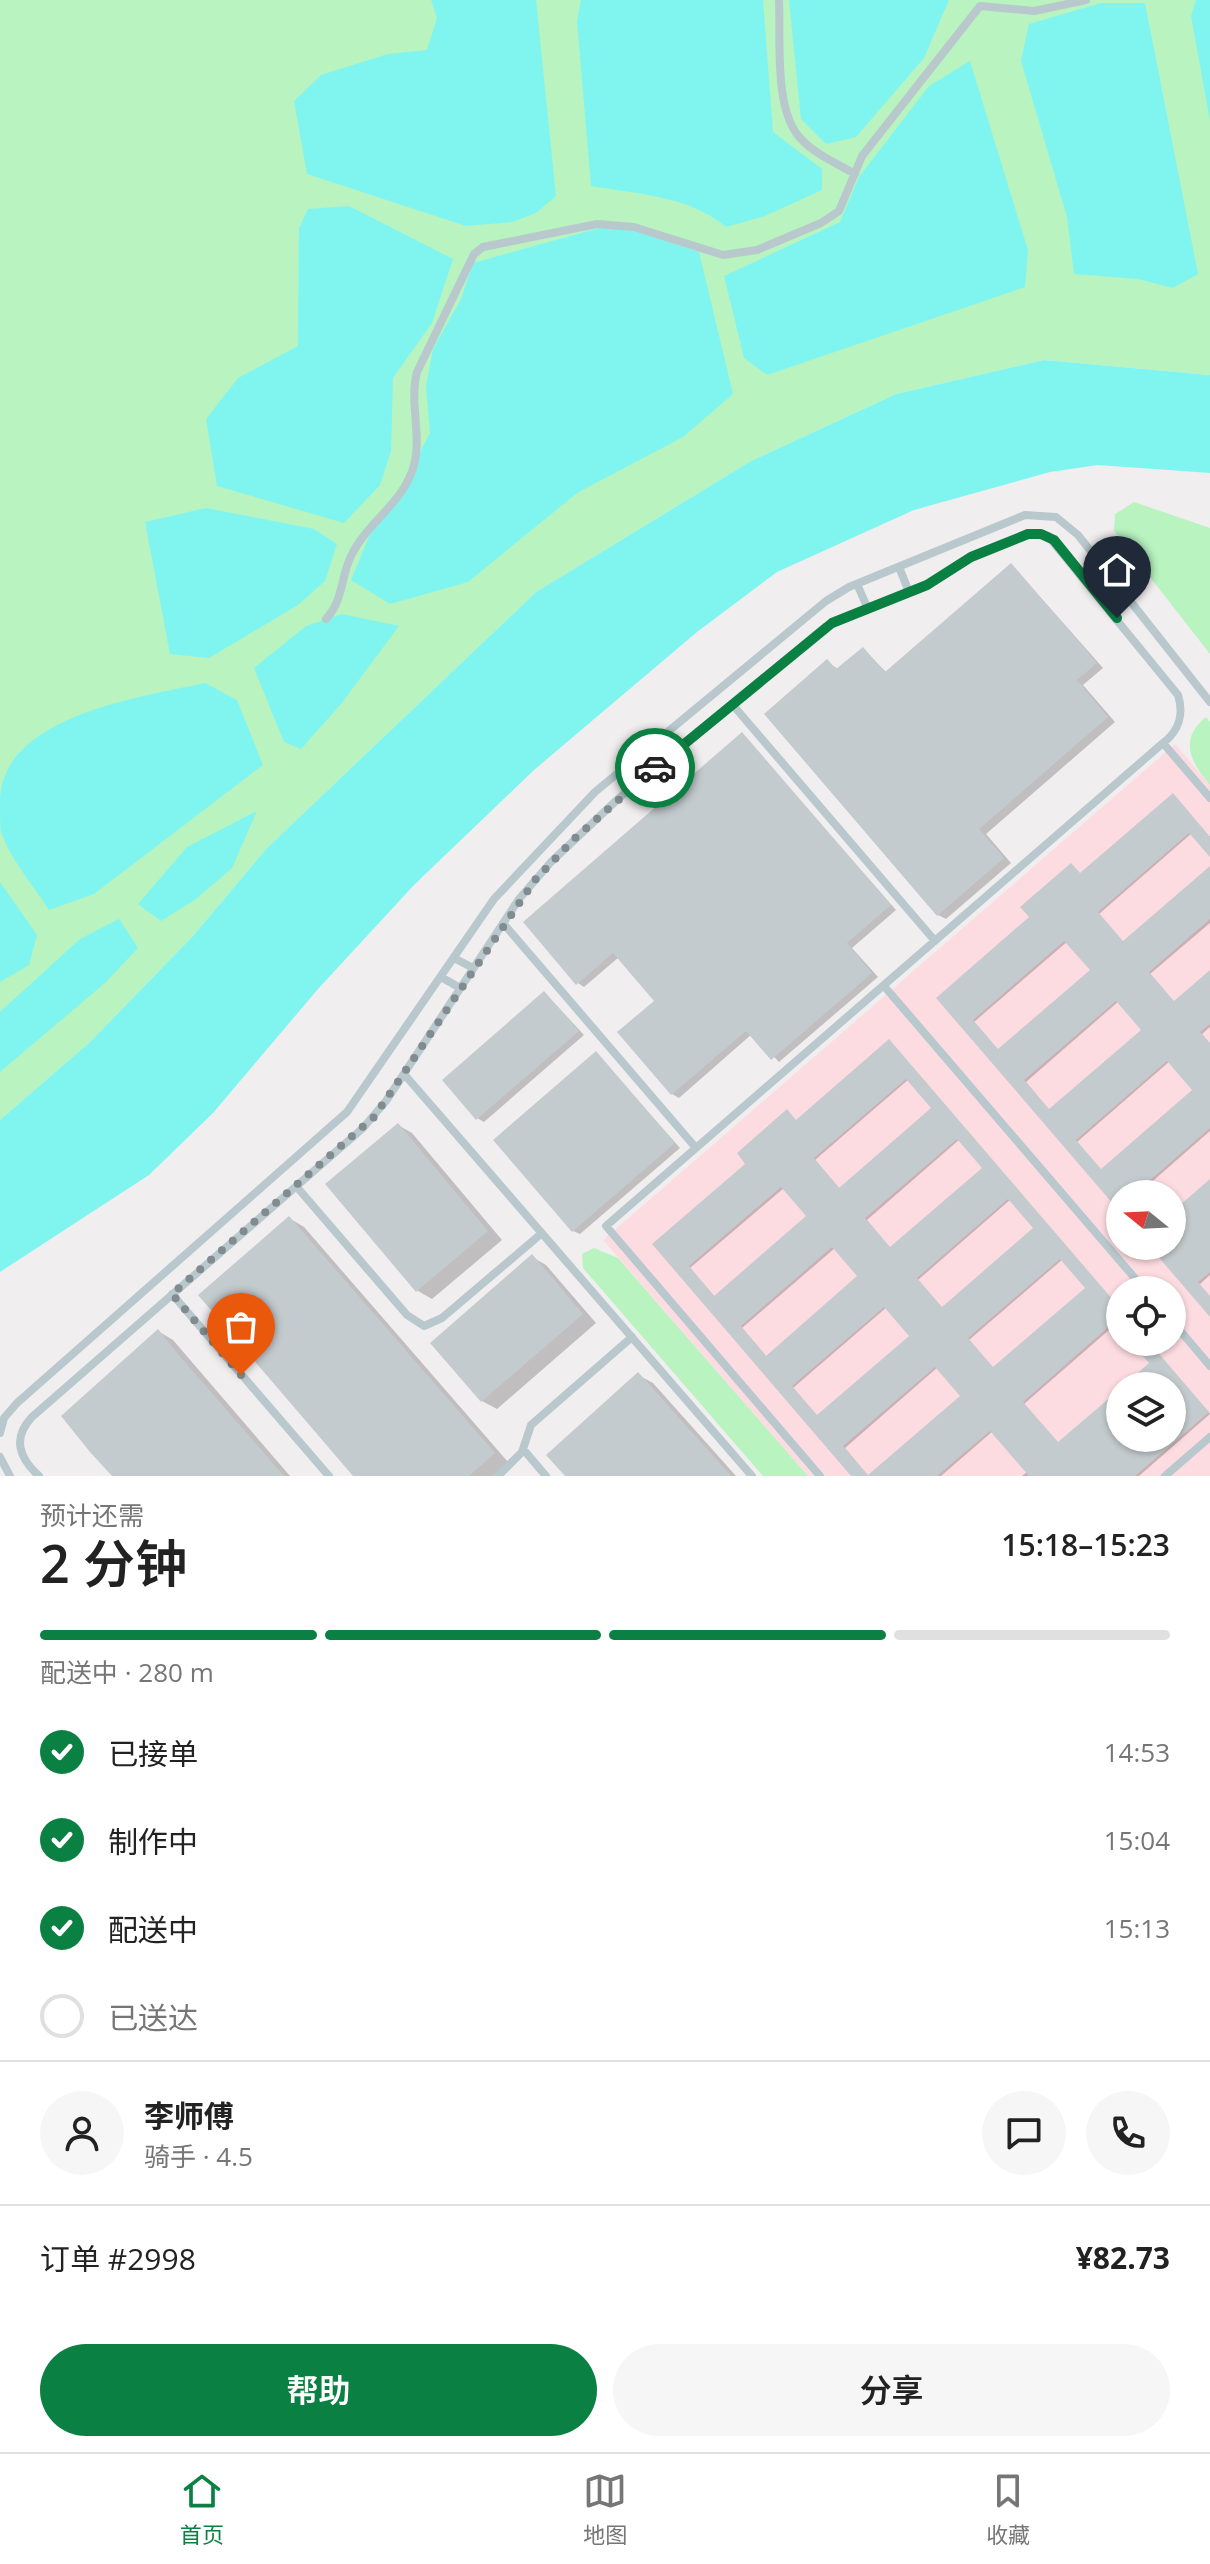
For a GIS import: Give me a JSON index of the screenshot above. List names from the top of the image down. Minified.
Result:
{"north":"left","page":{"heading":["2 分钟","预计还需","15:18–15:23"],"panel":["李师傅","骑手 · 4.5","订单 #2998","¥82.73"],"bar":"配送中 · 280 m","list":[["已接单","14:53"],["制作中","15:04"],["配送中","15:13"],"已送达"],"buttons":["帮助","分享"],"tabs":["首页","地图","收藏"]}}
